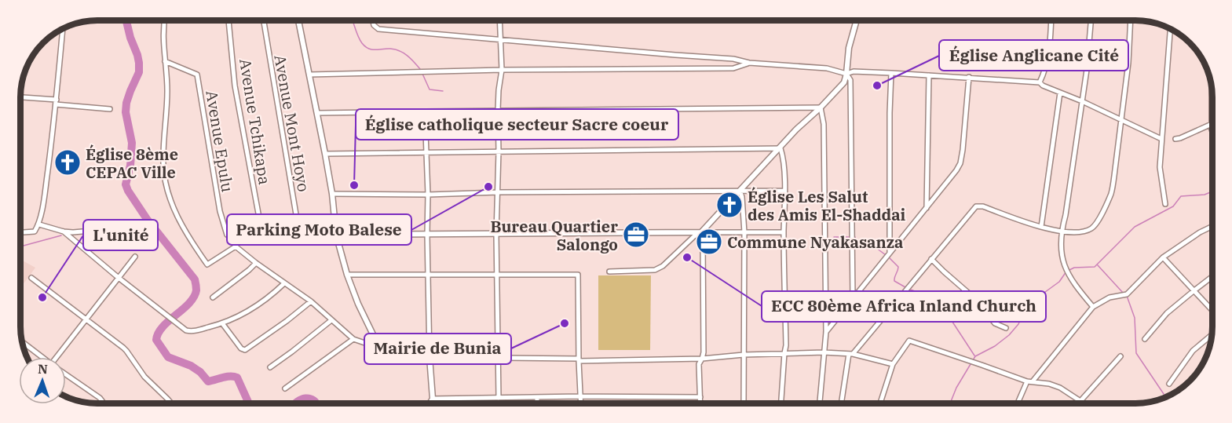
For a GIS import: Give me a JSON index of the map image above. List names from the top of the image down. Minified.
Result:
{"streets":{"street":["Avenue Tchikapa","Avenue Mont Hoyo","Avenue Epulu"]},"places":{"other":["Église Anglicane Cité","Église catholique secteur Sacre coeur","Parking Moto Balese","ECC 80ème Africa Inland Church","L'unité","Mairie de Bunia"],"church":["Église 8ème CEPAC Ville","Église Les Salut des Amis El-Shaddai"],"office":["Bureau Quartier Salongo","Commune Nyakasanza"]},"north":"top"}
